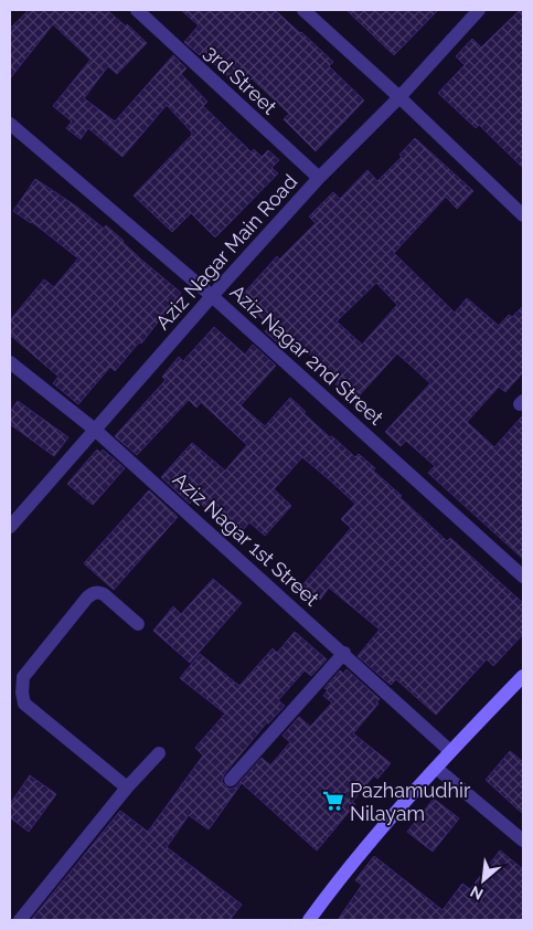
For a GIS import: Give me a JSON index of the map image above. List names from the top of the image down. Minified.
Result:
{"streets":{"street":["3rd Street","Aziz Nagar Main Road","Aziz Nagar 2nd Street","Aziz Nagar 1st Street"]},"crossings":[["3rd Street","Aziz Nagar Main Road"],["Aziz Nagar Main Road","Aziz Nagar 2nd Street"],["Aziz Nagar Main Road","Aziz Nagar 1st Street"]],"places":{"supermarket":["Pazhamudhir Nilayam"]},"north":"bottom left"}
